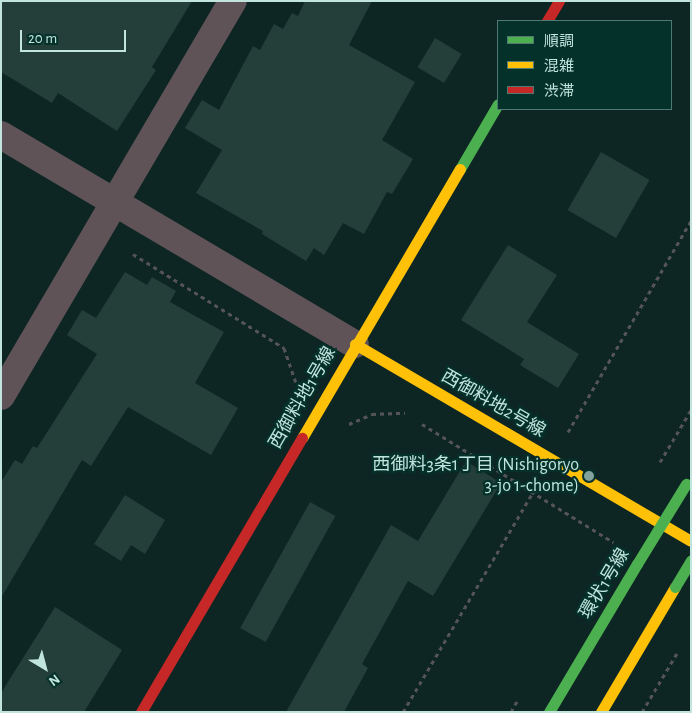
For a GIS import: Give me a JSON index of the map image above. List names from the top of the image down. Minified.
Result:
{"streets":{"street":["西御料地1号線","西御料地2号線","環状1号線"]},"crossings":[["西御料地1号線","西御料地2号線"]],"places":["西御料3条1丁目 (Nishigoryo 3-jo 1-chome)"],"legend":["順調","混雑","渋滞"],"scale_bar":"20 m","north":"bottom right"}
